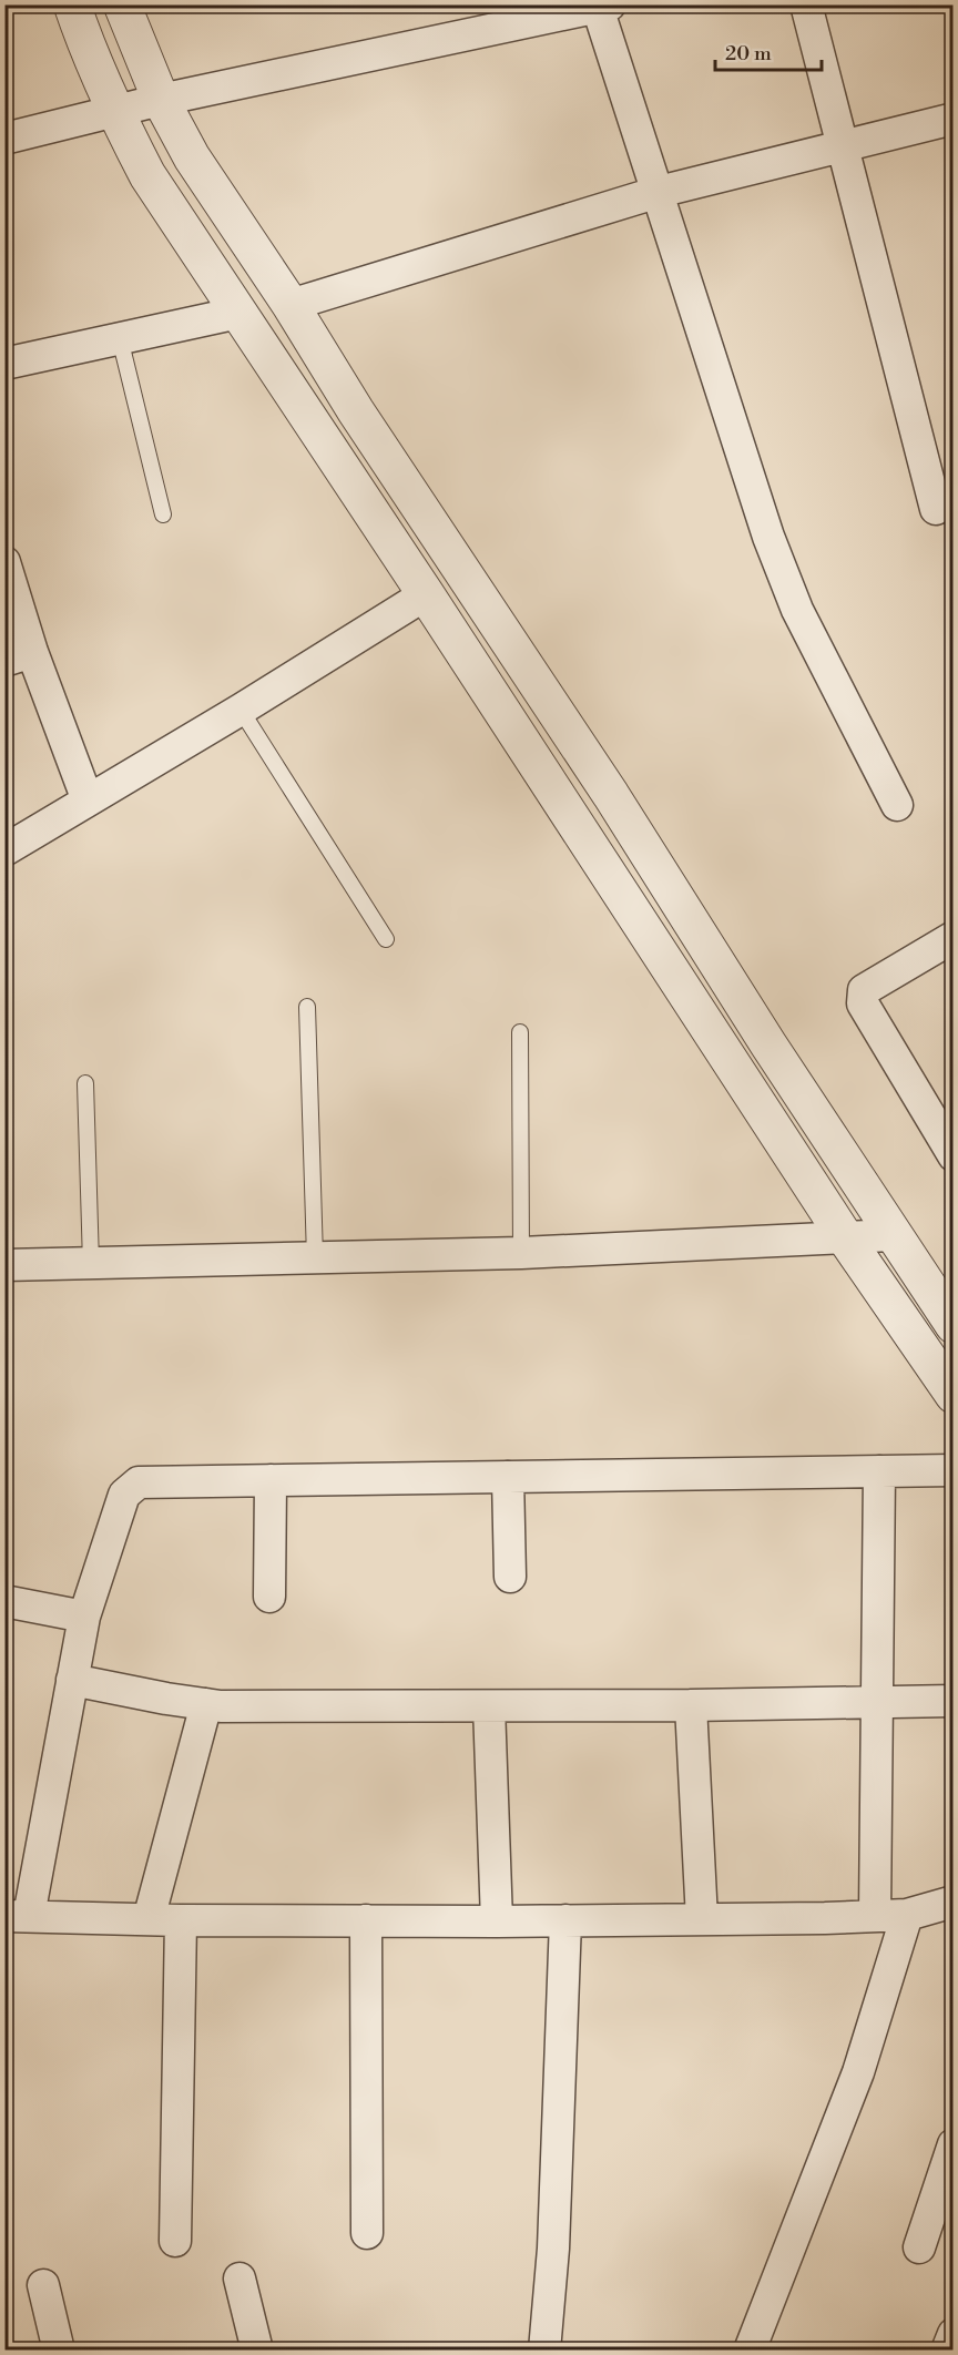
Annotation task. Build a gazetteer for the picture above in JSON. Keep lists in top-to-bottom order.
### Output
{
  "scale_bar": "20 m"
}
